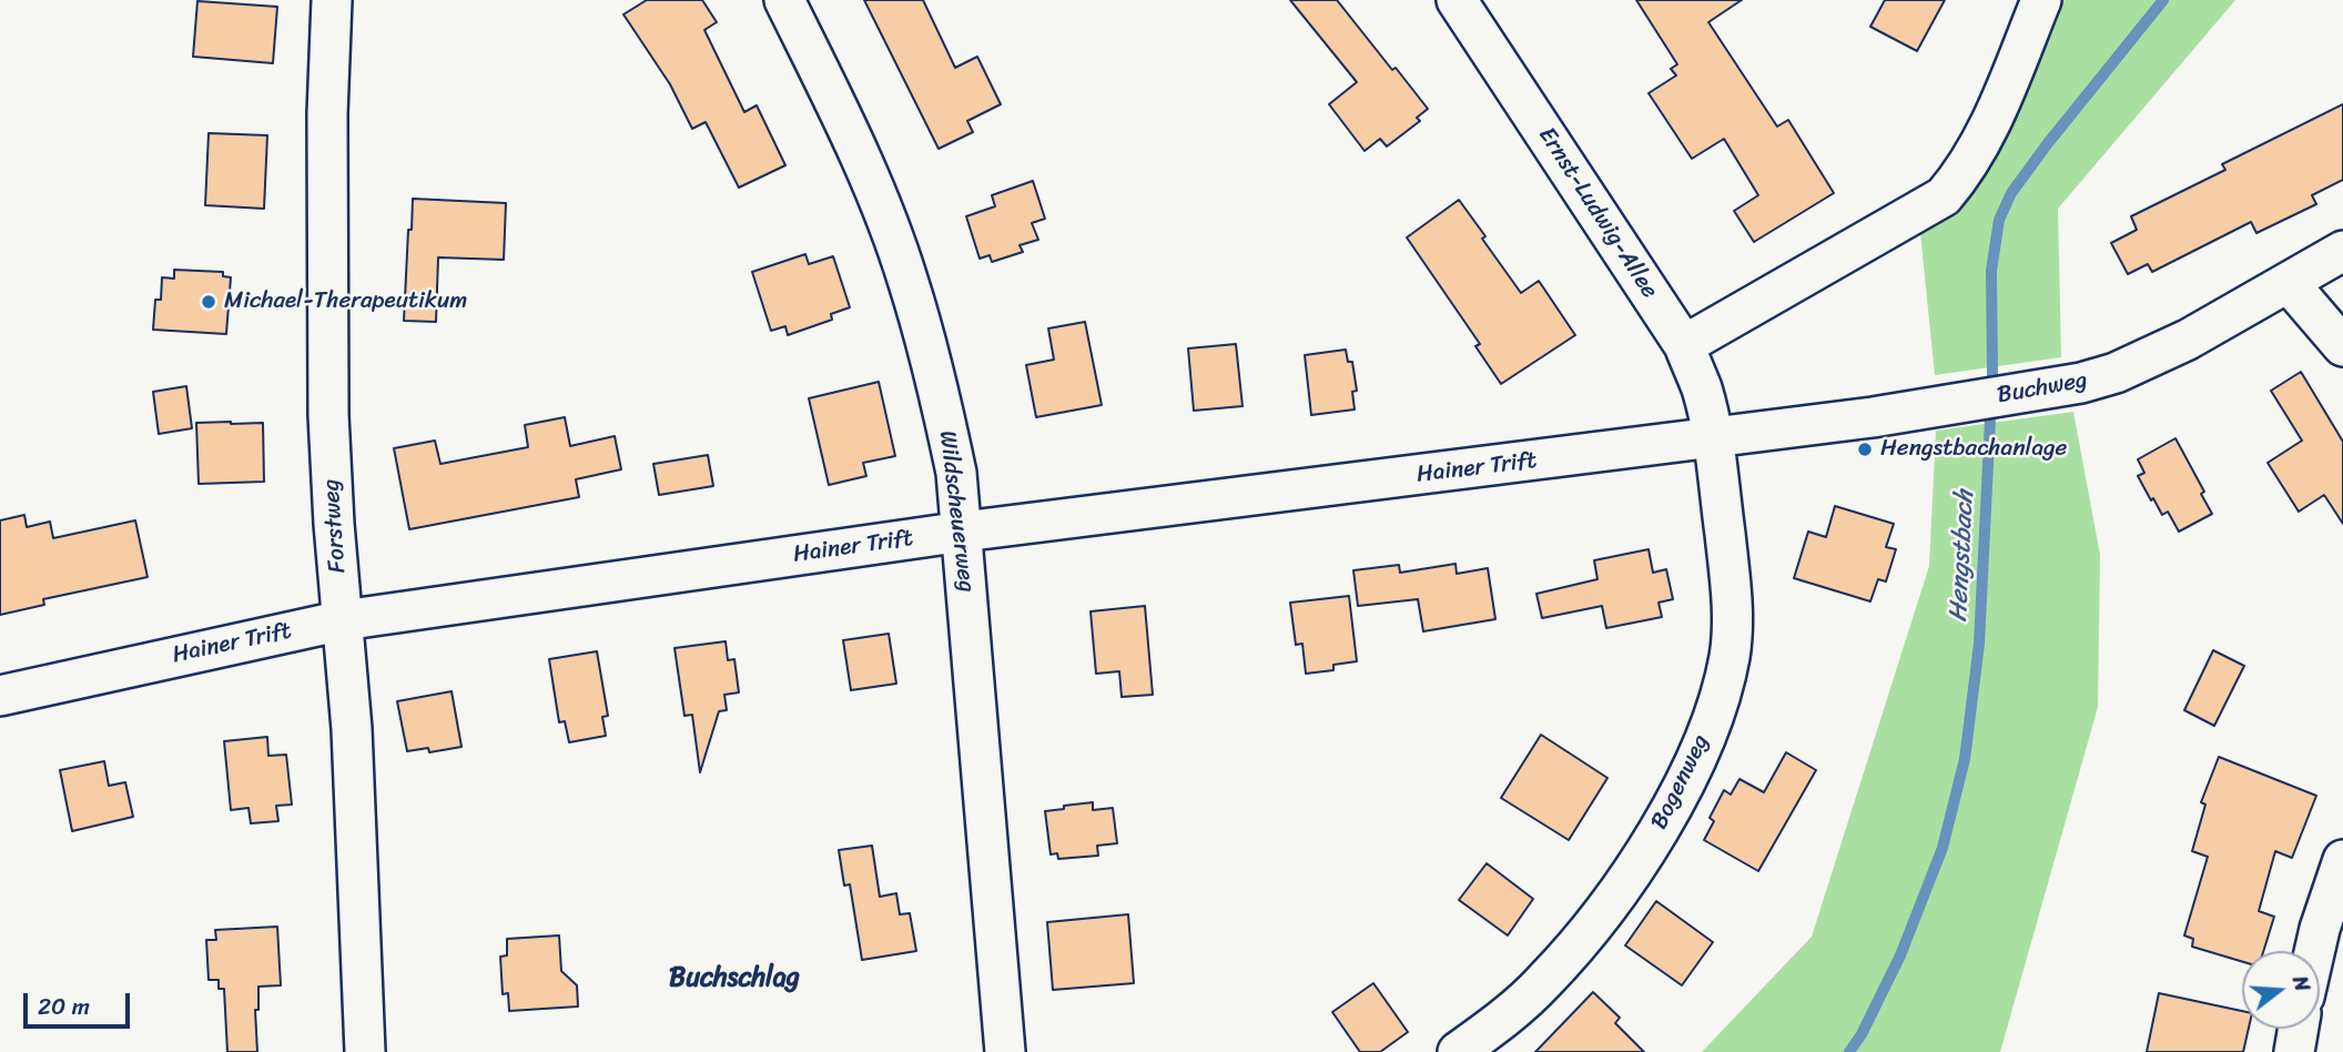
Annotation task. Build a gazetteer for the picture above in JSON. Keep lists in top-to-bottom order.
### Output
{
  "streets": {
    "street": [
      "Ernst-Ludwig-Allee",
      "Buchweg",
      "Hainer Trift",
      "Wildscheuerweg",
      "Forstweg",
      "Bogenweg"
    ]
  },
  "crossings": [
    ["Ernst-Ludwig-Allee", "Buchweg"],
    ["Ernst-Ludwig-Allee", "Hainer Trift"],
    ["Ernst-Ludwig-Allee", "Bogenweg"],
    ["Buchweg", "Hainer Trift"],
    ["Buchweg", "Bogenweg"],
    ["Hainer Trift", "Wildscheuerweg"],
    ["Hainer Trift", "Forstweg"],
    ["Hainer Trift", "Bogenweg"]
  ],
  "districts": ["Buchschlag"],
  "water": ["Hengstbach"],
  "places": ["Michael-Therapeutikum", "Hengstbachanlage"],
  "scale_bar": "20 m",
  "north": "right"
}
